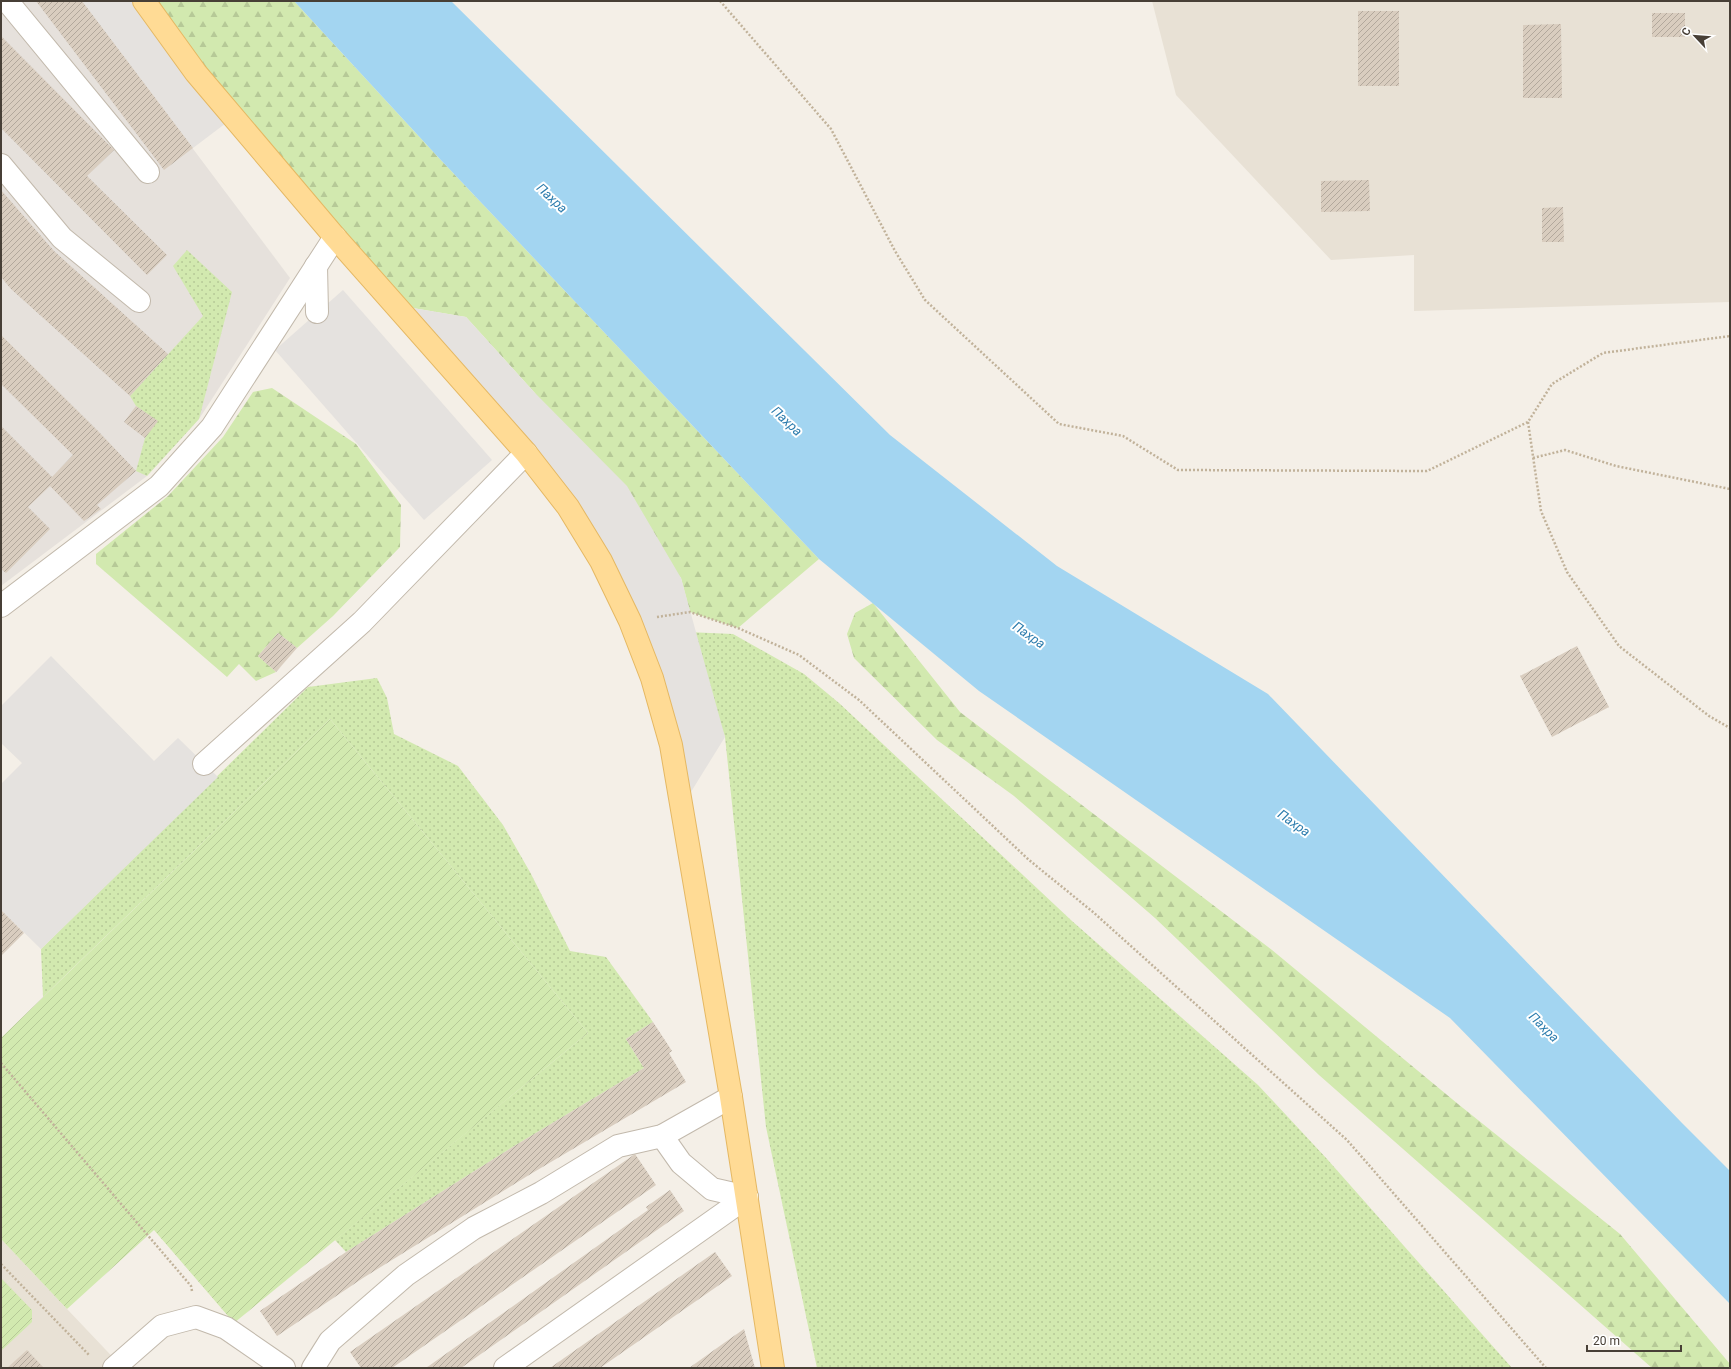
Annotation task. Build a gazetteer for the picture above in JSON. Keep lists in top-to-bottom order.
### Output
{
  "water": ["Пахра"],
  "scale_bar": "20 m",
  "north": "top left"
}
